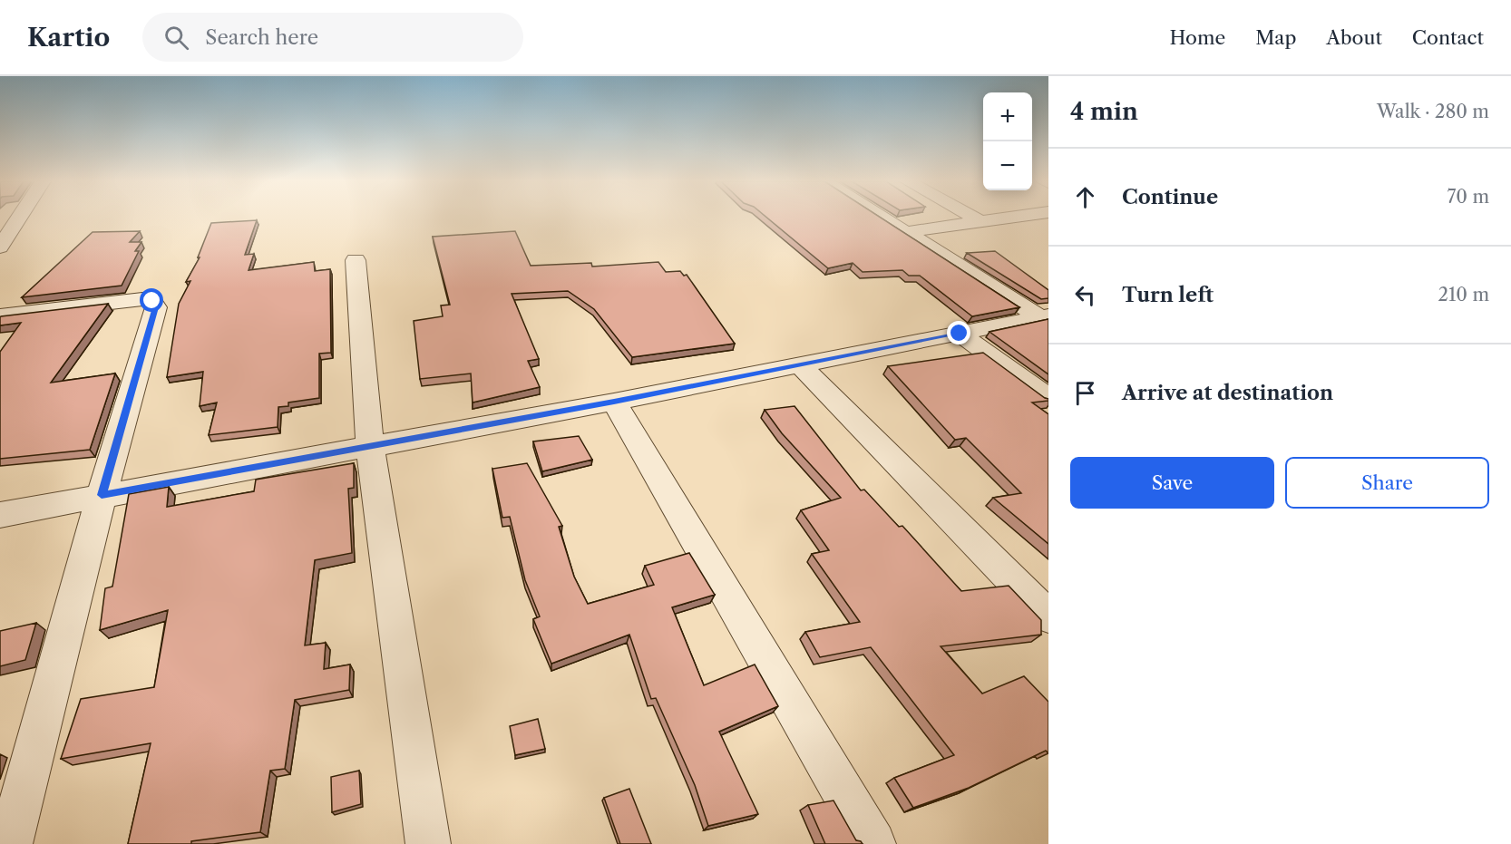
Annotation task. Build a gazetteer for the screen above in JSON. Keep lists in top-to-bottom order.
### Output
{
  "page": {
    "header": "Kartio",
    "search": "Search here",
    "nav": [
      "Home",
      "Map",
      "About",
      "Contact"
    ],
    "heading": ["4 min", "Walk · 280 m"],
    "map_buttons": ["+", "−"],
    "list": [
      ["Continue", "70 m"],
      ["Turn left", "210 m"],
      "Arrive at destination"
    ],
    "buttons": ["Save", "Share"]
  }
}
